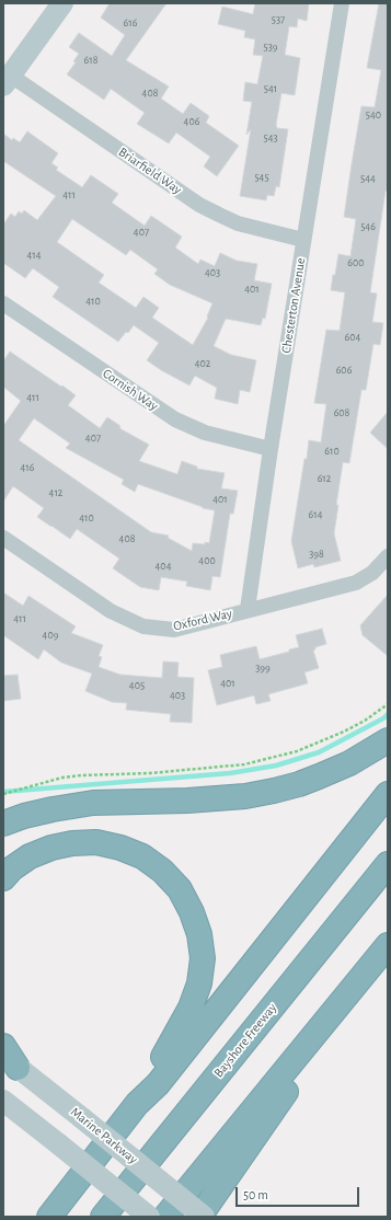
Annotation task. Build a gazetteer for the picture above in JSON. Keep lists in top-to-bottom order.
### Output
{
  "streets": {
    "highway": ["Bayshore Freeway"],
    "main road": ["Marine Parkway"],
    "street": [
      "Briarfield Way",
      "Chesterton Avenue",
      "Cornish Way",
      "Oxford Way"
    ]
  },
  "crossings": [
    ["Briarfield Way", "Chesterton Avenue"],
    ["Chesterton Avenue", "Cornish Way"],
    ["Chesterton Avenue", "Oxford Way"]
  ],
  "house_numbers": [
    "537",
    "616",
    "539",
    "618",
    "541",
    "408",
    "540",
    "406",
    "543",
    "545",
    "544",
    "411",
    "546",
    "407",
    "414",
    "600",
    "403",
    "401",
    "410",
    "604",
    "402",
    "606",
    "411",
    "608",
    "407",
    "610",
    "416",
    "612",
    "412",
    "401",
    "614",
    "410",
    "408",
    "398",
    "400",
    "404",
    "411",
    "409",
    "399",
    "401",
    "405",
    "403"
  ],
  "scale_bar": "50 m"
}
